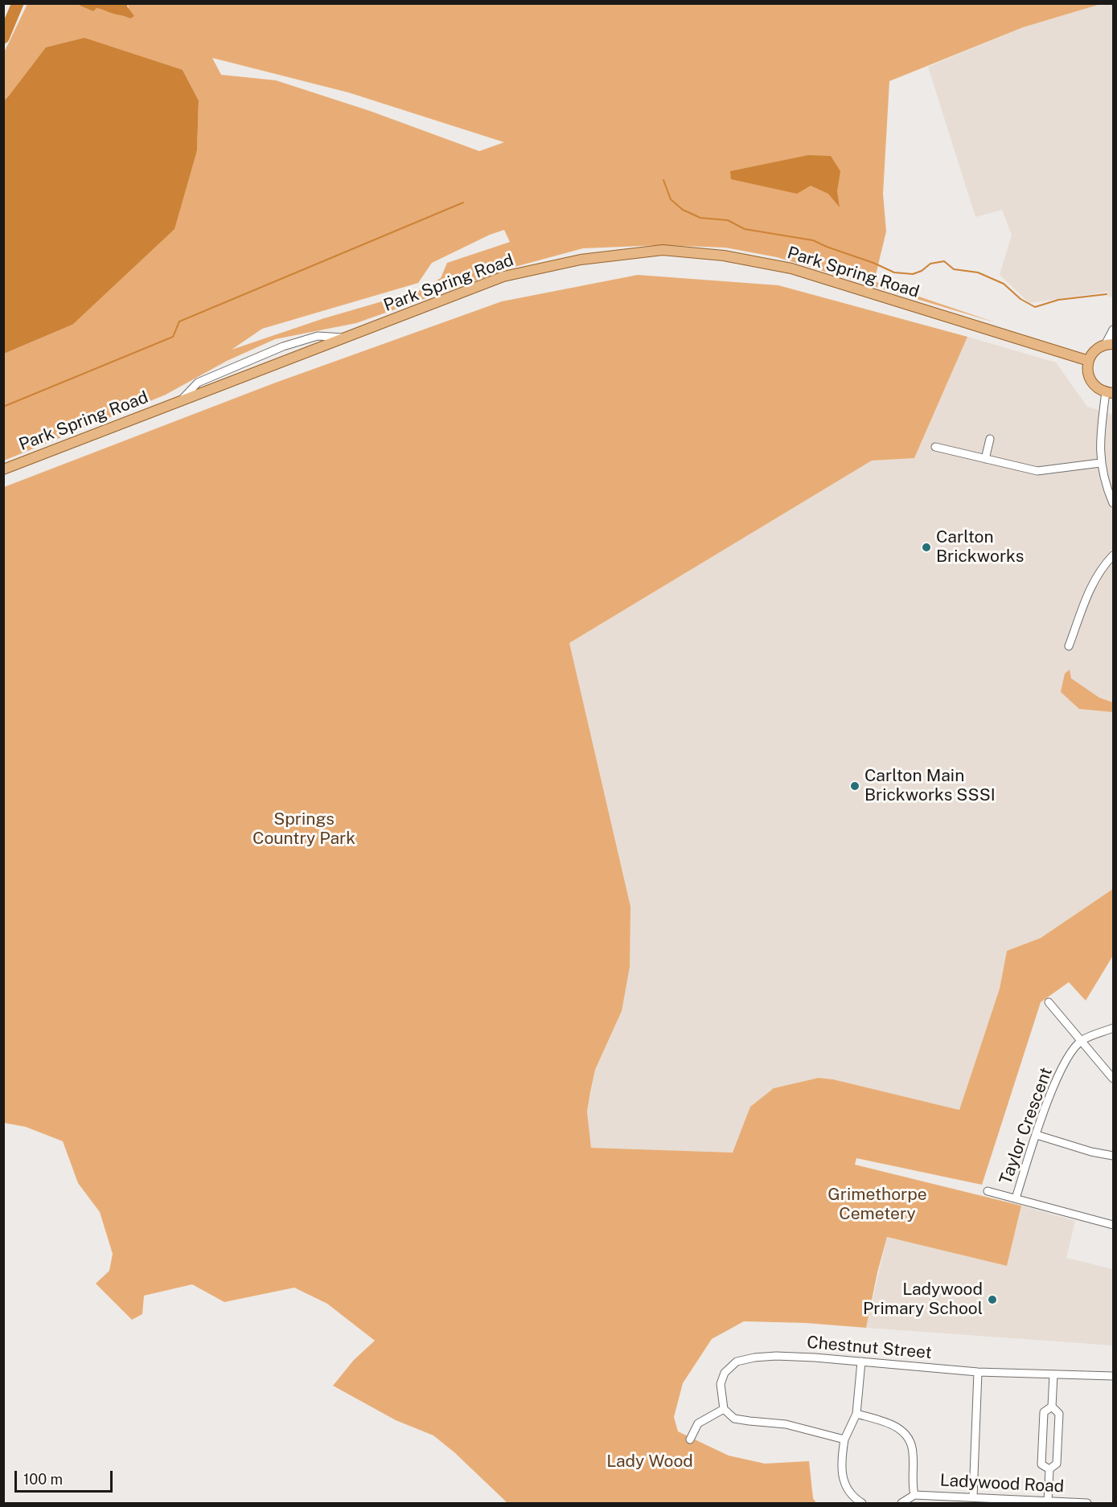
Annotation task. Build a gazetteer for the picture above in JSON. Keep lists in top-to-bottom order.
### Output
{
  "streets": {
    "main road": ["Park Spring Road"],
    "street": ["Taylor Crescent", "Chestnut Street", "Ladywood Road"]
  },
  "parks": ["Springs Country Park", "Grimethorpe Cemetery", "Lady Wood"],
  "places": ["Carlton Brickworks", "Carlton Main Brickworks SSSI", "Ladywood Primary School"],
  "scale_bar": "100 m"
}
